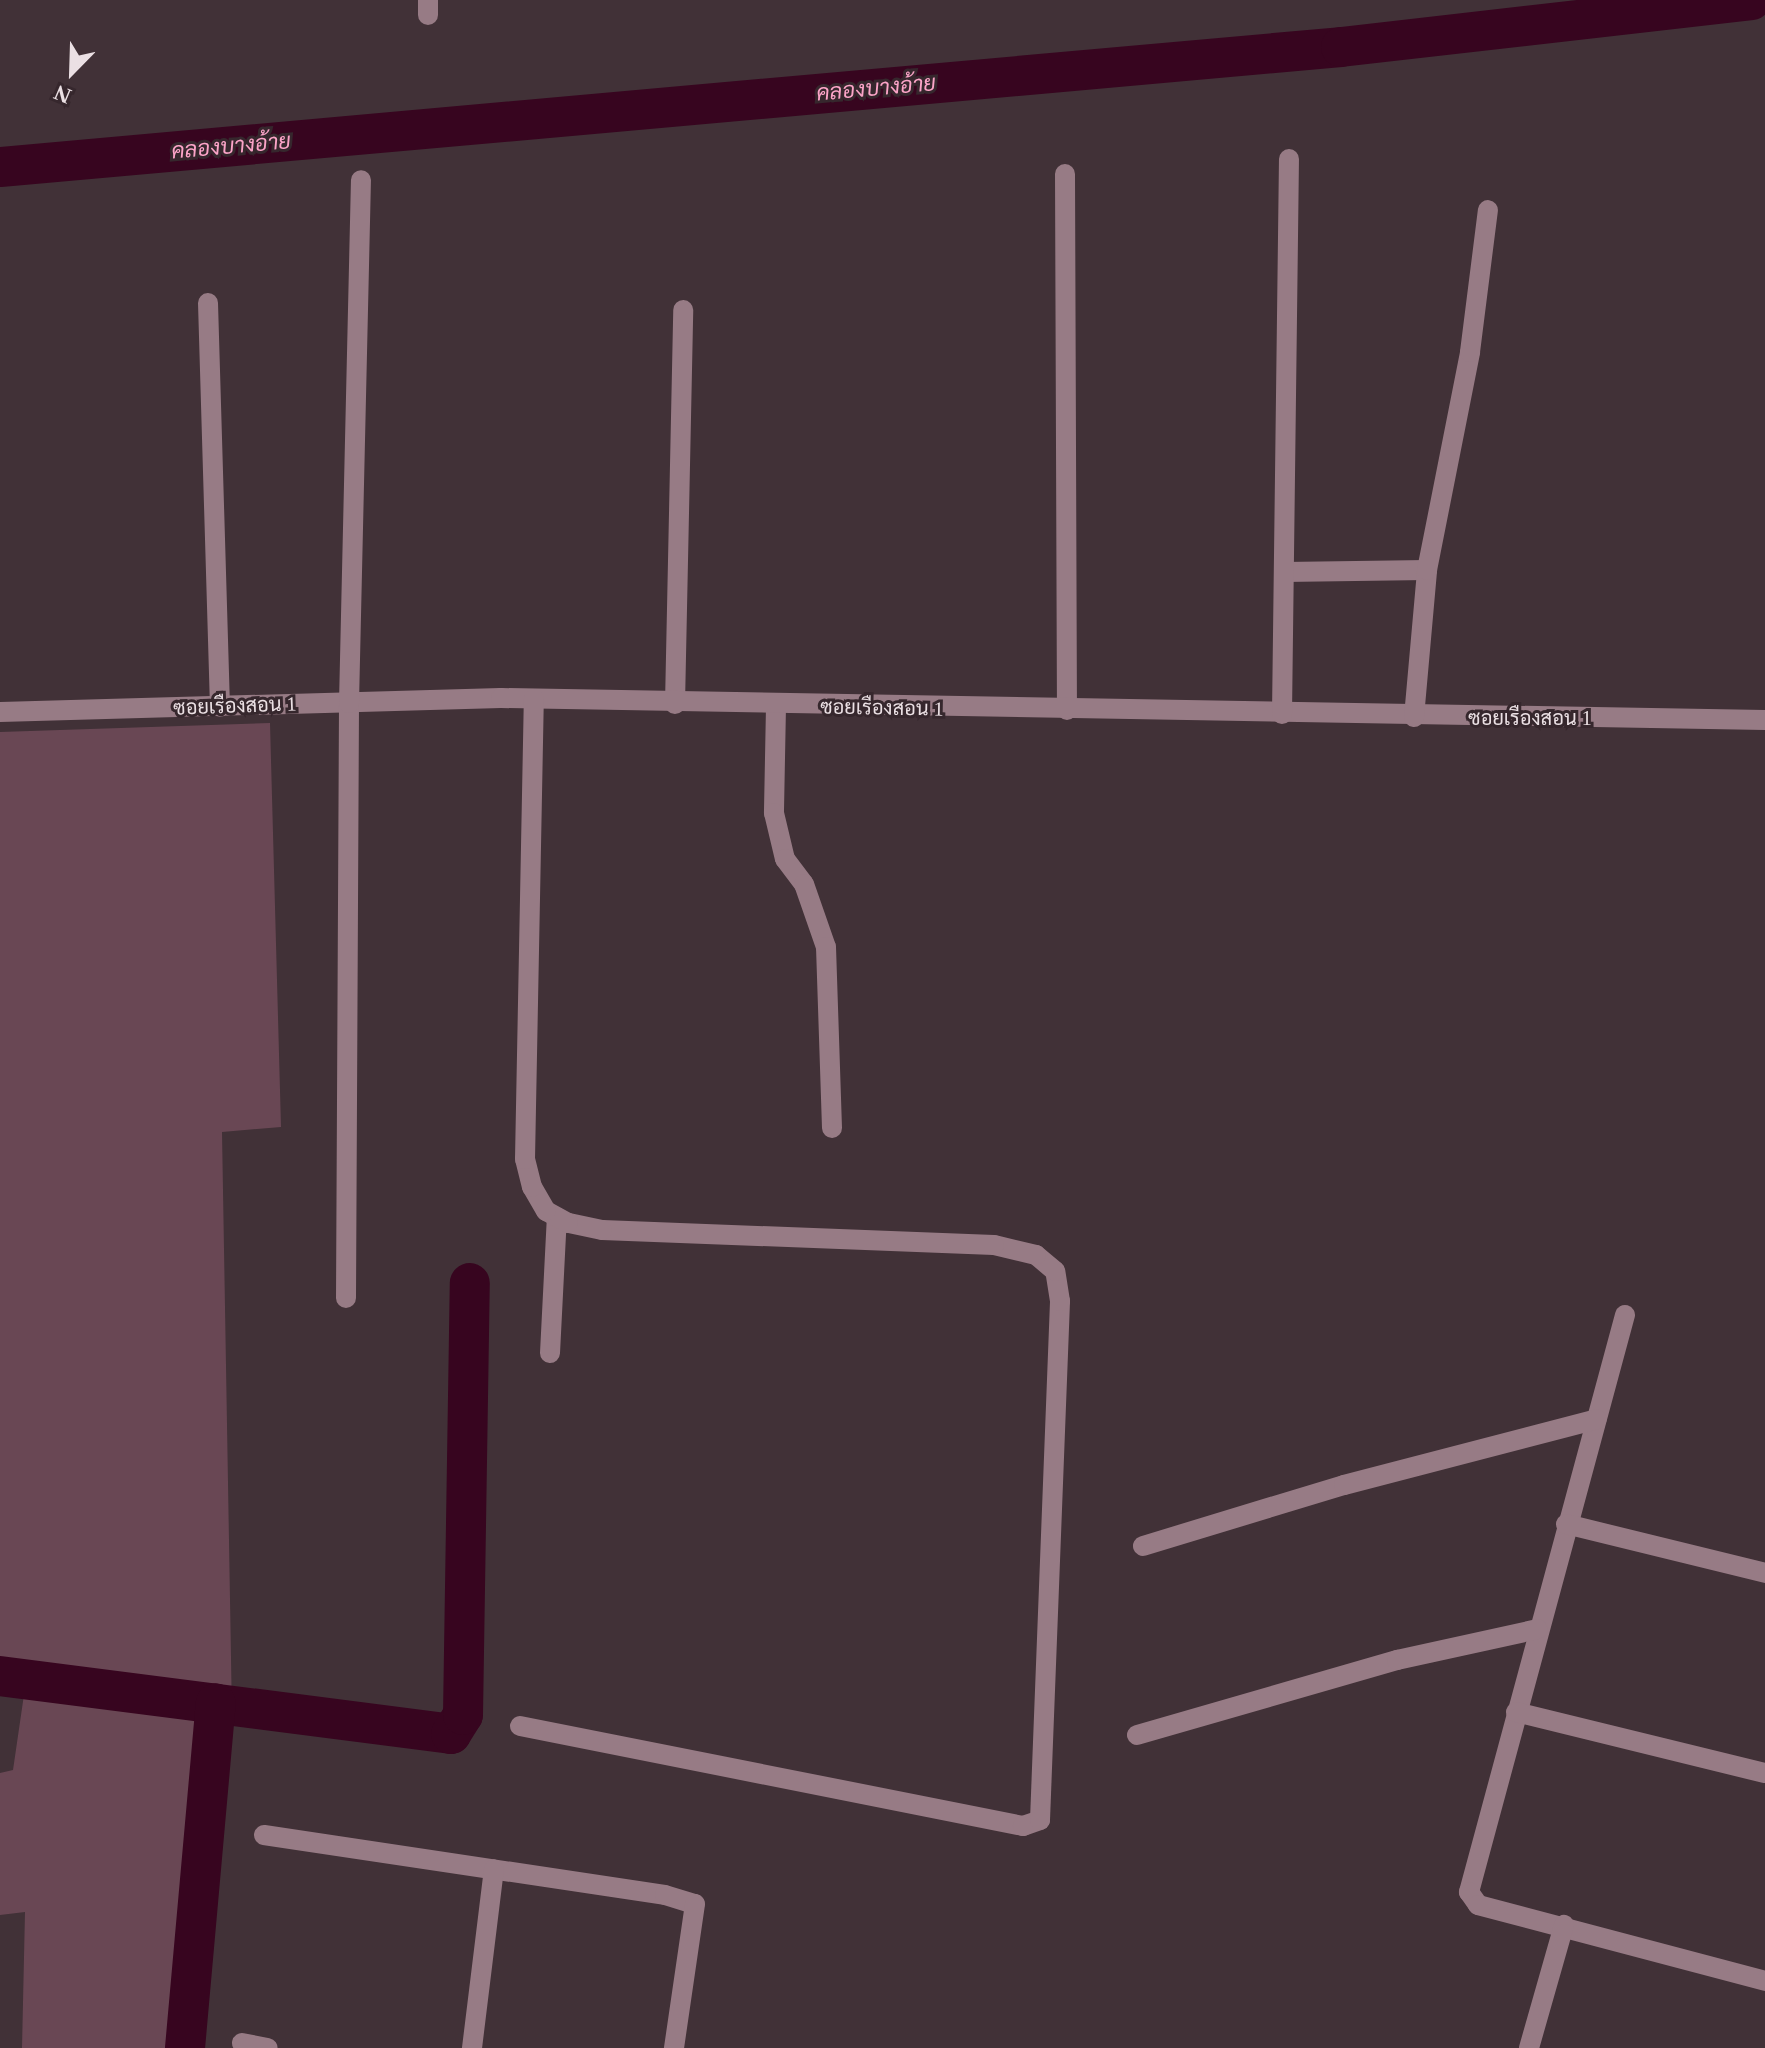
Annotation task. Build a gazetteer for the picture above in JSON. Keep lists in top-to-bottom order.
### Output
{
  "streets": {
    "street": ["ซอยเรืองสอน 1"]
  },
  "water": ["คลองบางอ้าย"],
  "north": "bottom left"
}
